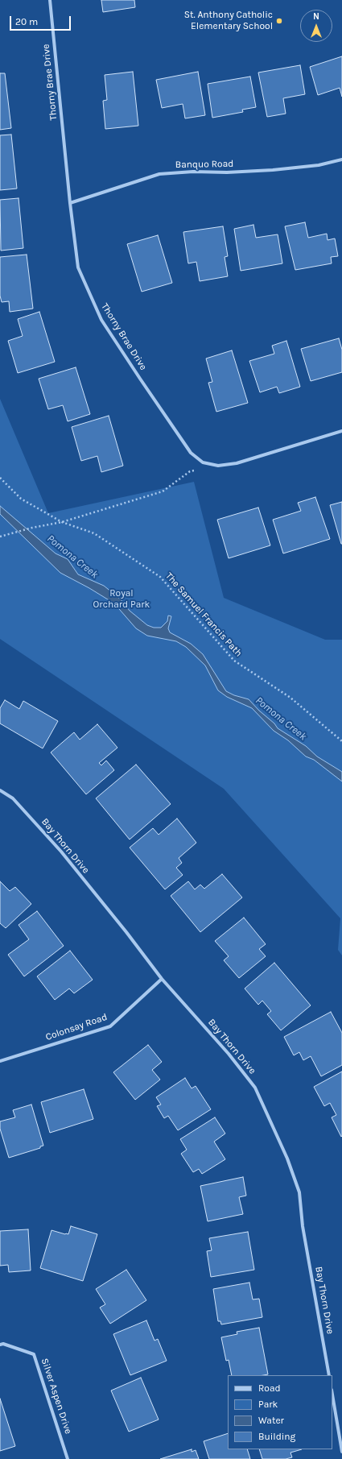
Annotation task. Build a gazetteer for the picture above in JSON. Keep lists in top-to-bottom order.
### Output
{
  "streets": {
    "street": [
      "Thorny Brae Drive",
      "Banquo Road",
      "Bay Thorn Drive",
      "Colonsay Road",
      "Silver Aspen Drive"
    ],
    "path": ["The Samuel Francis Path"]
  },
  "crossings": [
    ["Thorny Brae Drive", "Banquo Road"],
    ["Bay Thorn Drive", "Colonsay Road"]
  ],
  "water": ["Pomona Creek"],
  "parks": ["Royal Orchard Park"],
  "places": ["St. Anthony Catholic Elementary School"],
  "legend": [
    "Road",
    "Park",
    "Water",
    "Building"
  ],
  "scale_bar": "20 m",
  "north": "top"
}
